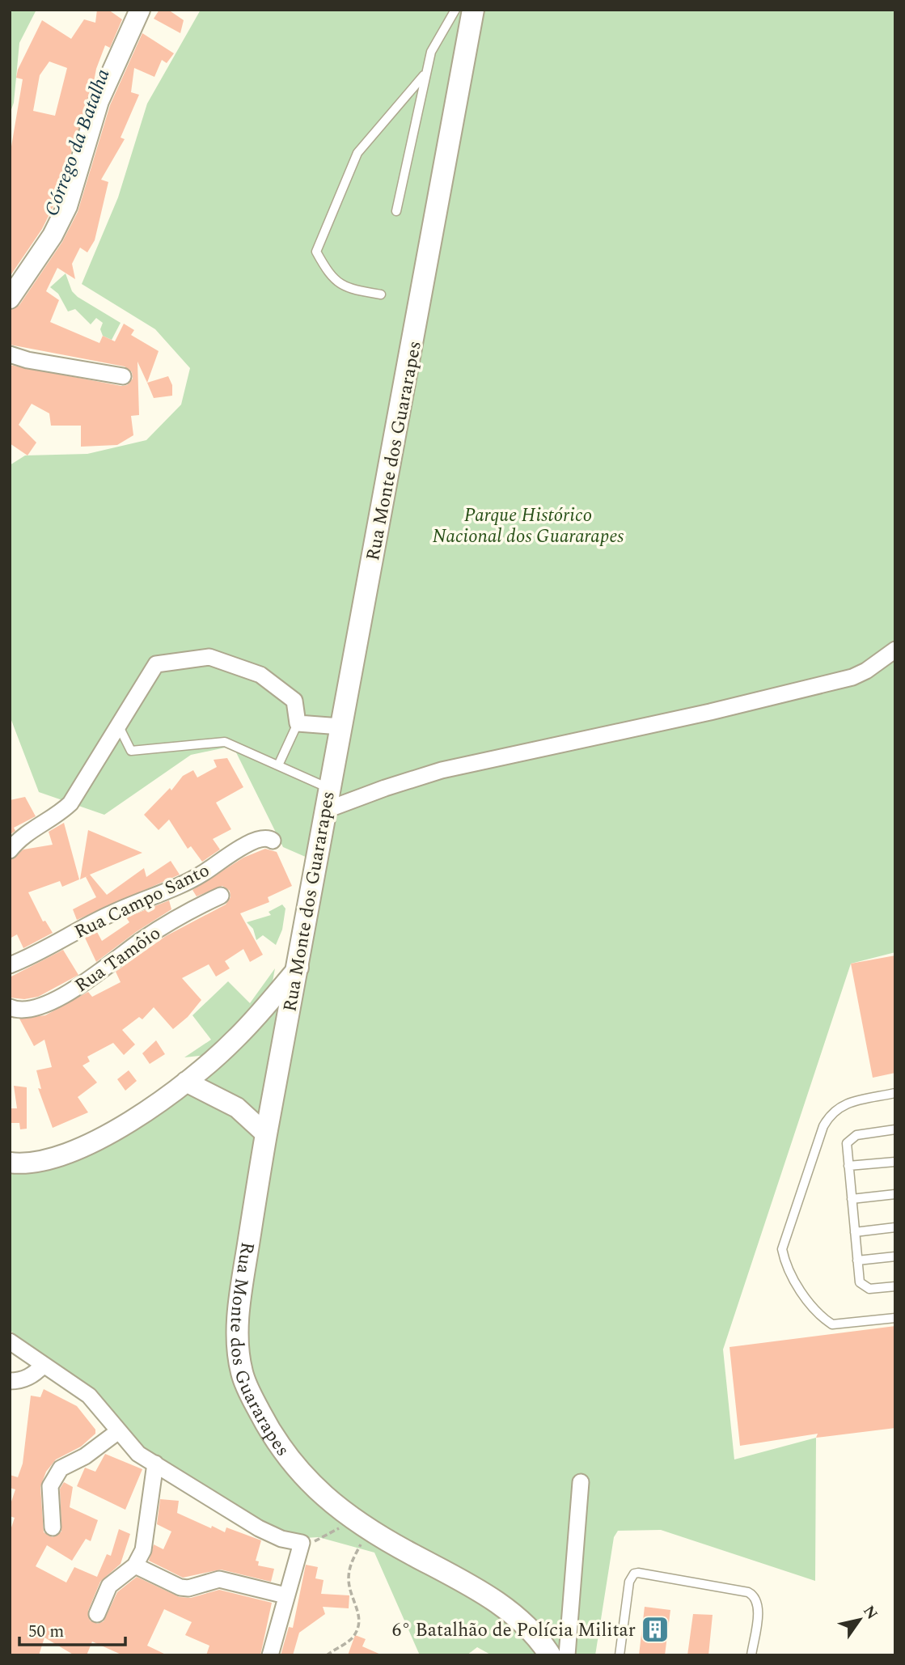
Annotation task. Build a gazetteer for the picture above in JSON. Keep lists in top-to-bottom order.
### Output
{
  "streets": {
    "main road": ["Rua Monte dos Guararapes"],
    "street": ["Rua Campo Santo", "Rua Tamôio"]
  },
  "water": ["Córrego da Batalha"],
  "parks": ["Parque Histórico Nacional dos Guararapes"],
  "places": {
    "building": ["6° Batalhão de Polícia Militar"]
  },
  "scale_bar": "50 m",
  "north": "top right"
}
